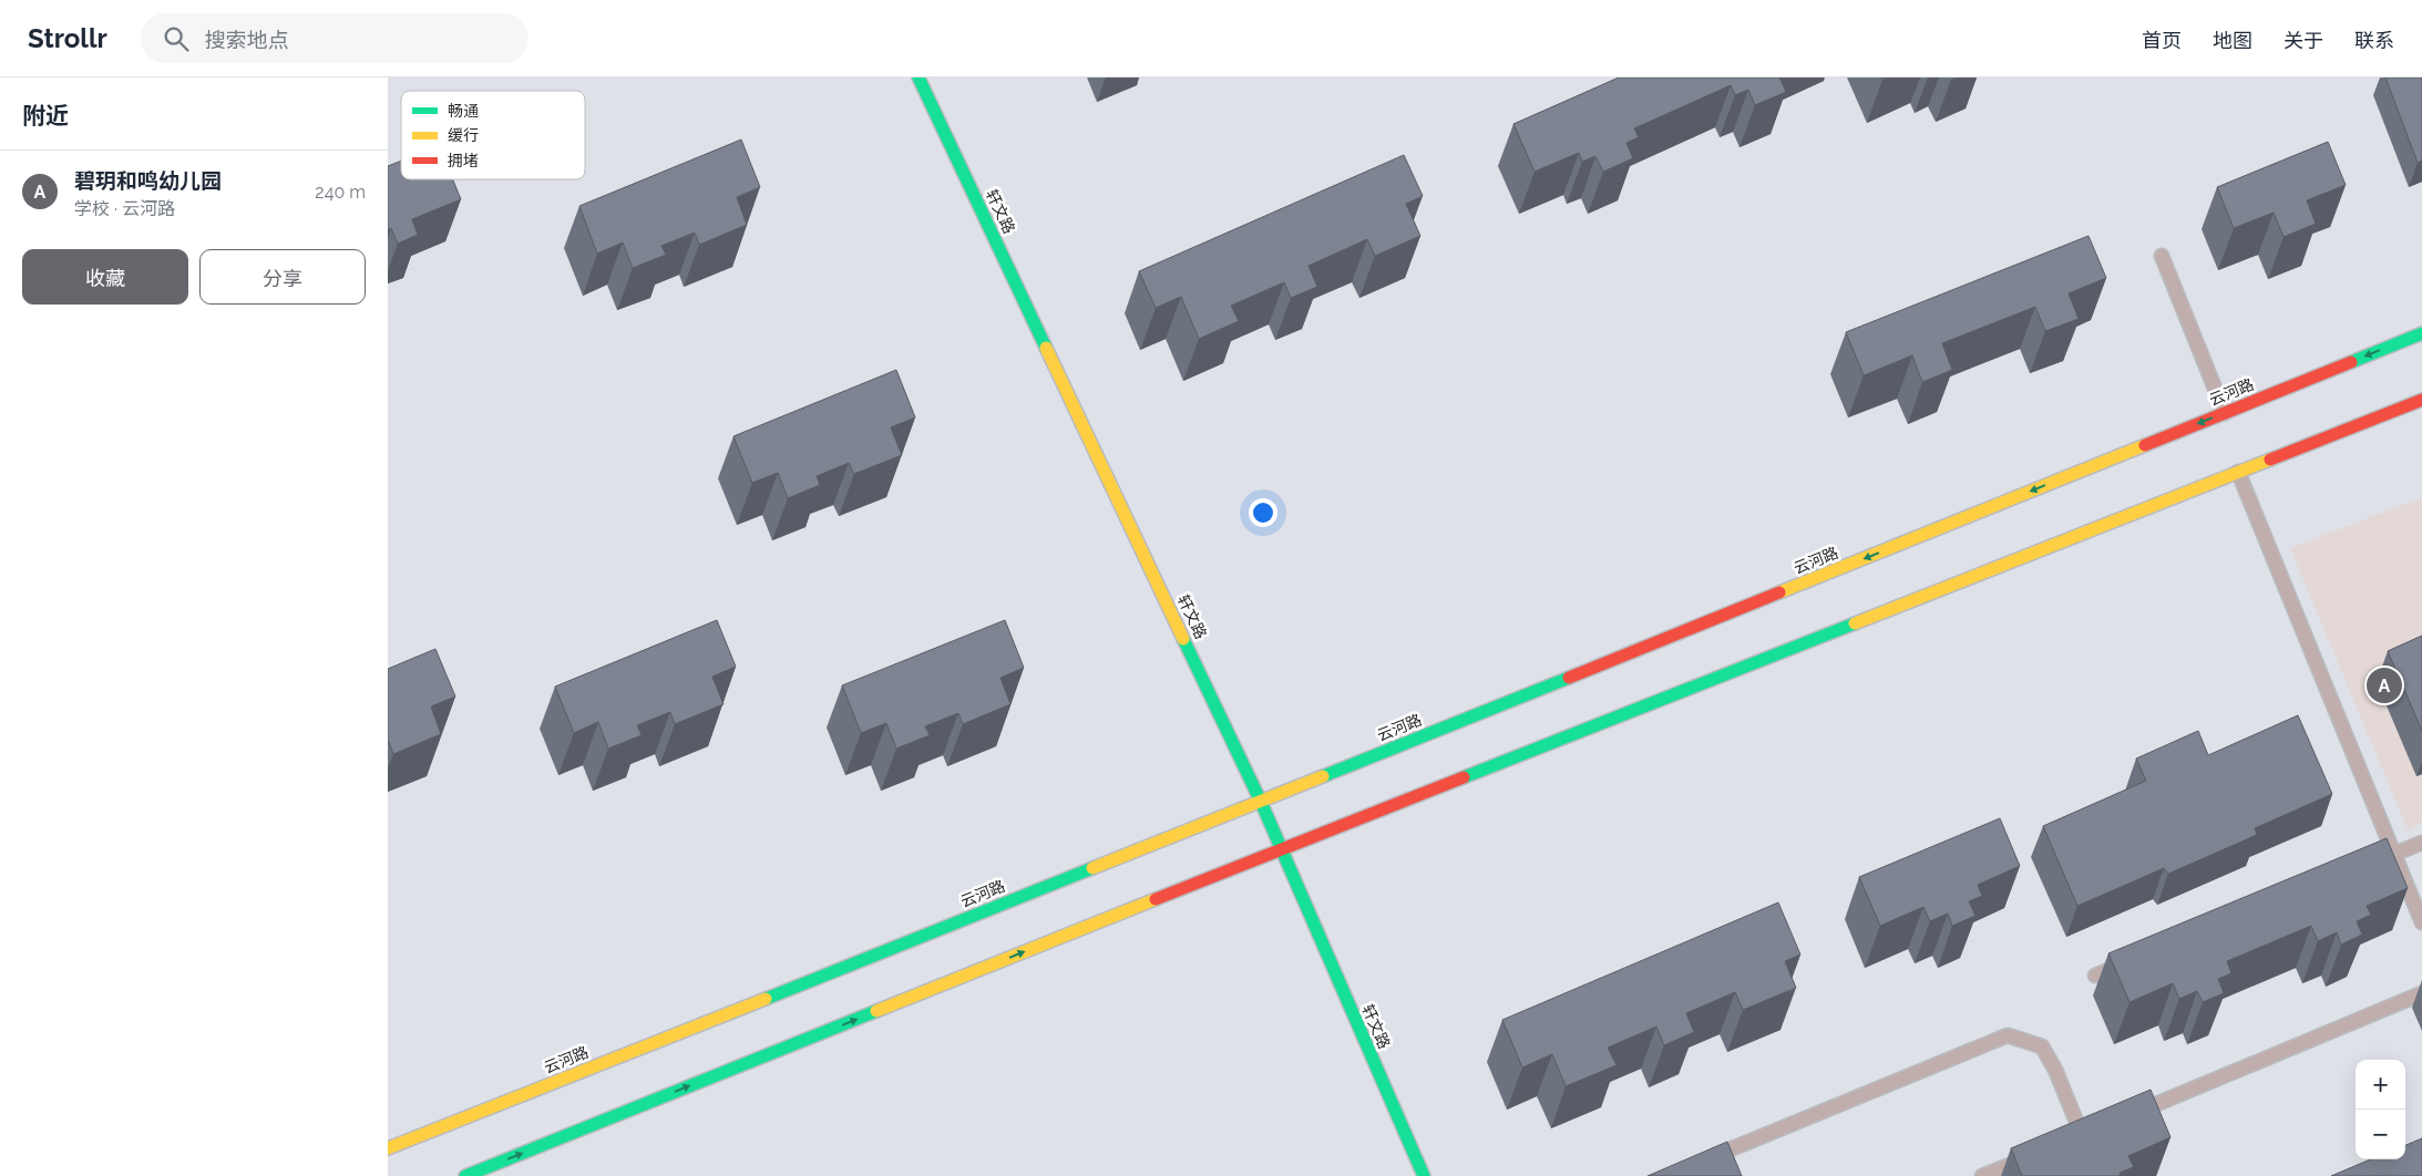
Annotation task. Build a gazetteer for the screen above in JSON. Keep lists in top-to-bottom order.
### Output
{
  "streets": {
    "street": ["轩文路", "云河路"]
  },
  "crossings": [
    ["轩文路", "云河路"]
  ],
  "legend": ["畅通", "缓行", "拥堵"],
  "page": {
    "header": "Strollr",
    "search": "搜索地点",
    "nav": [
      "首页",
      "地图",
      "关于",
      "联系"
    ],
    "heading": "附近",
    "list": [
      {
        "mark": "A",
        "name": "碧玥和鸣幼儿园",
        "note": "学校 · 云河路",
        "value": "240 m"
      }
    ],
    "buttons": ["收藏", "分享"],
    "pins": "A",
    "map_buttons": ["+", "−"]
  }
}
